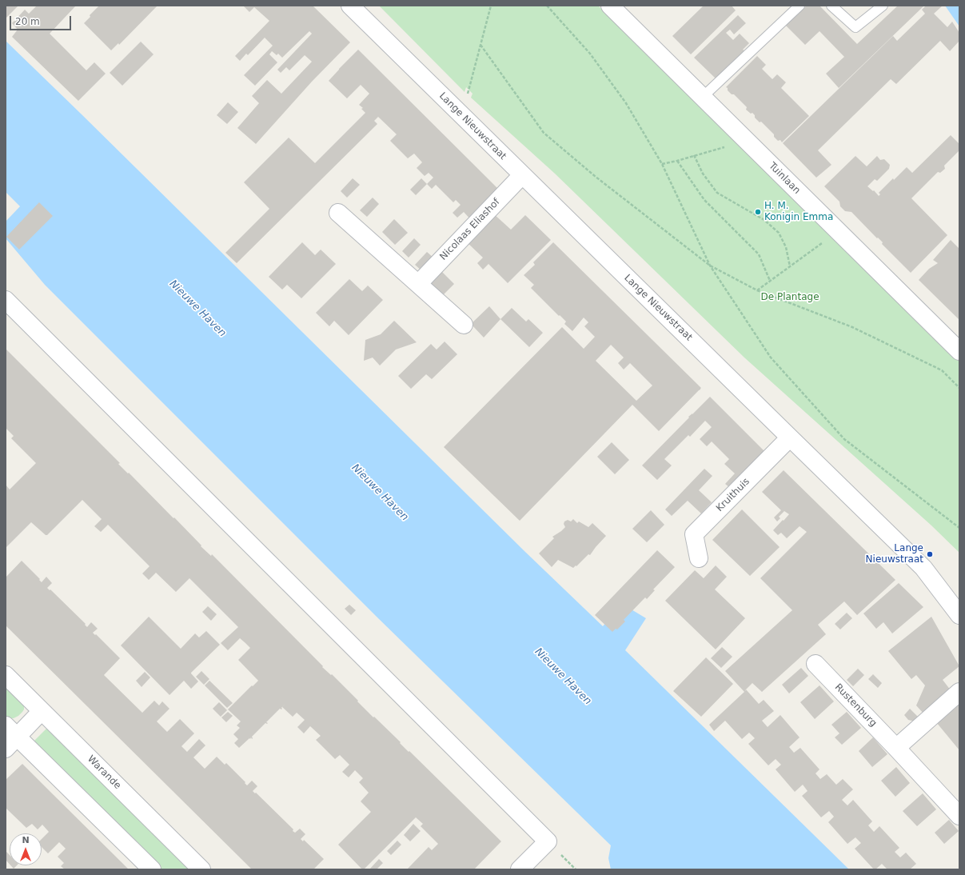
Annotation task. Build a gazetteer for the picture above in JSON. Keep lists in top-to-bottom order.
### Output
{
  "streets": {
    "street": [
      "Lange Nieuwstraat",
      "Tuinlaan",
      "Nicolaas Eliashof",
      "Kruithuis",
      "Rustenburg",
      "Warande"
    ]
  },
  "crossings": [
    ["Lange Nieuwstraat", "Nicolaas Eliashof"],
    ["Lange Nieuwstraat", "Kruithuis"]
  ],
  "water": ["Nieuwe Haven"],
  "parks": ["De Plantage"],
  "places": ["H. M. Konigin Emma", "Lange Nieuwstraat"],
  "scale_bar": "20 m",
  "north": "top"
}
